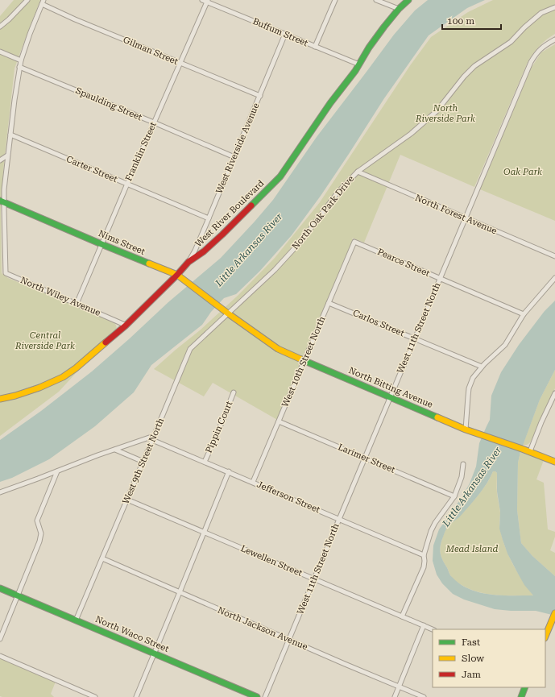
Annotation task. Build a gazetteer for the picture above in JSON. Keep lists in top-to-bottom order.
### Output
{
  "streets": {
    "street": [
      "Buffum Street",
      "Gilman Street",
      "Spaulding Street",
      "West Riverside Avenue",
      "Franklin Street",
      "Carter Street",
      "North Oak Park Drive",
      "West River Boulevard",
      "North Forest Avenue",
      "Nims Street",
      "Pearce Street",
      "North Wiley Avenue",
      "Carlos Street",
      "West 11th Street North",
      "West 10th Street North",
      "North Bitting Avenue",
      "Pippin Court",
      "Larimer Street",
      "West 9th Street North",
      "Jefferson Street",
      "Lewellen Street",
      "North Jackson Avenue",
      "North Waco Street"
    ]
  },
  "crossings": [
    ["Buffum Street", "West Riverside Avenue"],
    ["Buffum Street", "Franklin Street"],
    ["Buffum Street", "West River Boulevard"],
    ["Gilman Street", "West Riverside Avenue"],
    ["Gilman Street", "Franklin Street"],
    ["Spaulding Street", "West Riverside Avenue"],
    ["Spaulding Street", "Franklin Street"],
    ["West Riverside Avenue", "Carter Street"],
    ["West Riverside Avenue", "West River Boulevard"],
    ["Franklin Street", "Carter Street"],
    ["Franklin Street", "Nims Street"],
    ["Franklin Street", "North Wiley Avenue"],
    ["North Oak Park Drive", "North Forest Avenue"],
    ["North Oak Park Drive", "Nims Street"],
    ["North Oak Park Drive", "North Bitting Avenue"],
    ["North Oak Park Drive", "West 9th Street North"],
    ["West River Boulevard", "Nims Street"],
    ["West River Boulevard", "North Wiley Avenue"],
    ["North Forest Avenue", "West 11th Street North"],
    ["Nims Street", "North Wiley Avenue"],
    ["Nims Street", "North Bitting Avenue"],
    ["Nims Street", "West 9th Street North"],
    ["Pearce Street", "West 11th Street North"],
    ["Pearce Street", "West 10th Street North"],
    ["Carlos Street", "West 11th Street North"],
    ["Carlos Street", "West 10th Street North"],
    ["West 11th Street North", "North Bitting Avenue"],
    ["West 11th Street North", "Larimer Street"],
    ["West 11th Street North", "Jefferson Street"],
    ["West 11th Street North", "Lewellen Street"],
    ["West 11th Street North", "North Jackson Avenue"],
    ["West 10th Street North", "North Bitting Avenue"],
    ["West 10th Street North", "Larimer Street"],
    ["West 10th Street North", "Jefferson Street"],
    ["North Bitting Avenue", "West 9th Street North"],
    ["Pippin Court", "Jefferson Street"],
    ["West 9th Street North", "Jefferson Street"],
    ["West 9th Street North", "Lewellen Street"],
    ["West 9th Street North", "North Jackson Avenue"],
    ["West 9th Street North", "North Waco Street"]
  ],
  "water": ["Little Arkansas River"],
  "parks": [
    "North Riverside Park",
    "Oak Park",
    "Central Riverside Park",
    "Mead Island"
  ],
  "legend": ["Fast", "Slow", "Jam"],
  "scale_bar": "100 m"
}
